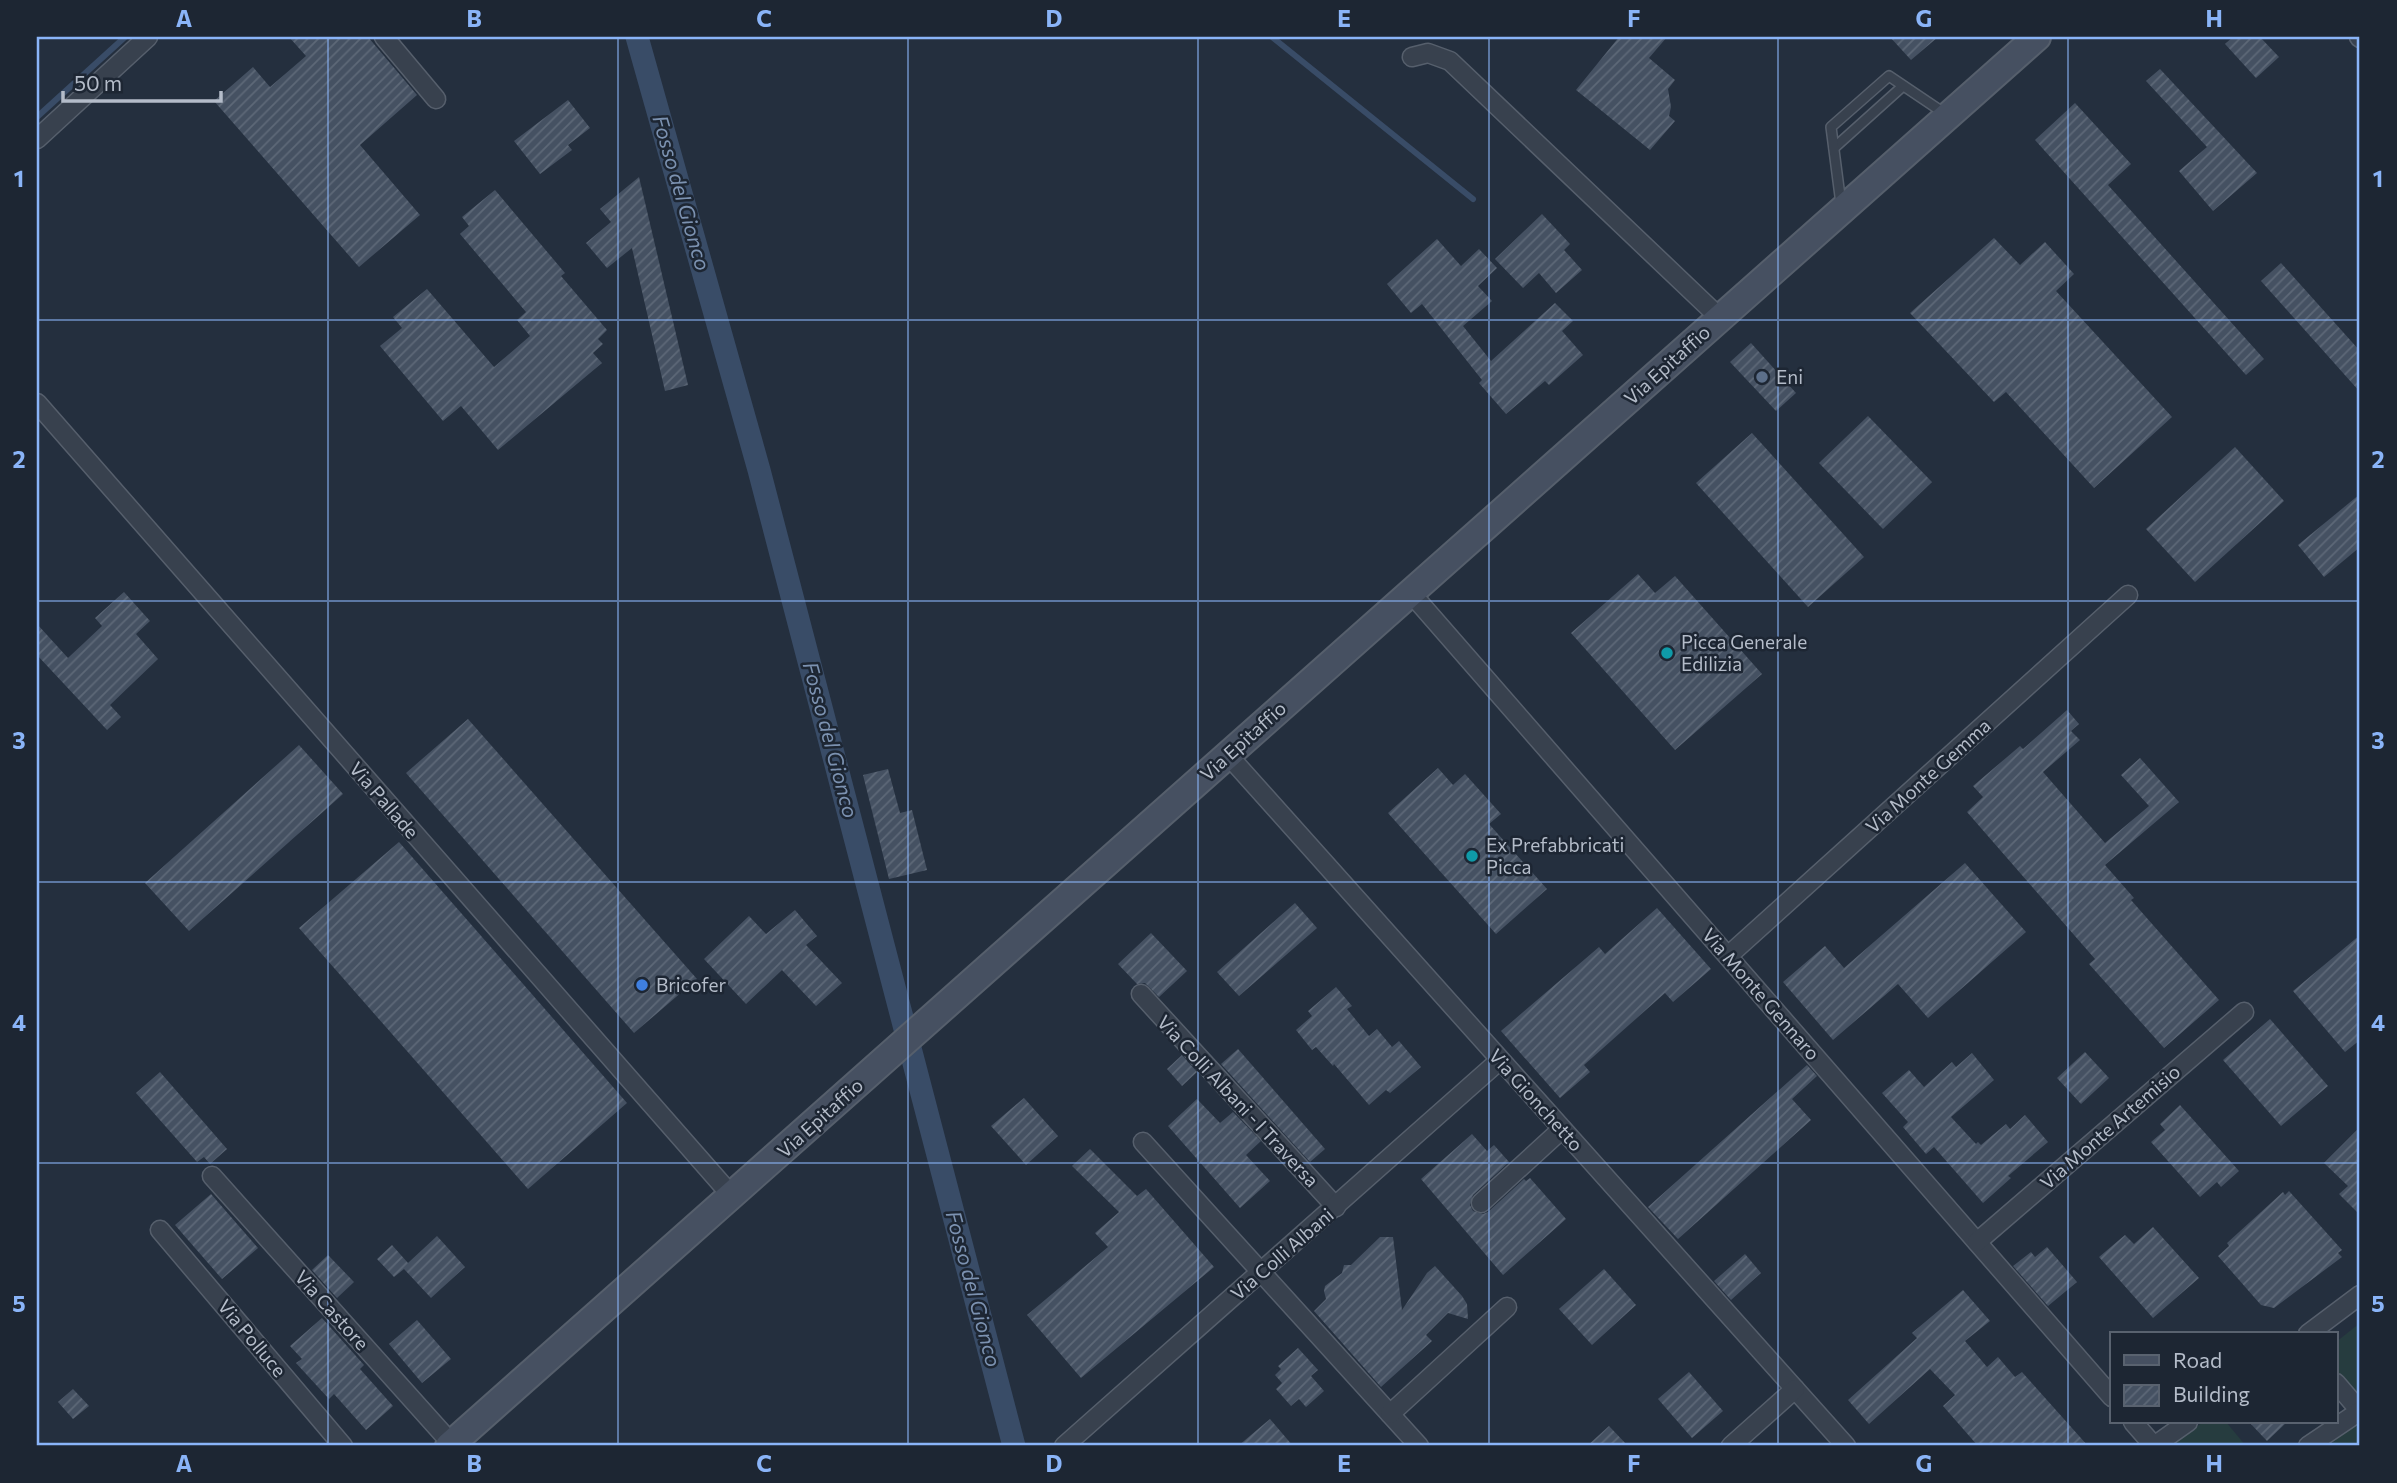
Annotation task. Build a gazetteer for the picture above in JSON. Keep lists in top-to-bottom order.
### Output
{
  "streets": {
    "main road": ["Via Epitaffio"],
    "street": [
      "Via Monte Gemma",
      "Via Pallade",
      "Via Monte Gennaro",
      "Via Gionchetto",
      "Via Colli Albani - I Traversa",
      "Via Monte Artemisio",
      "Via Colli Albani",
      "Via Castore",
      "Via Polluce"
    ]
  },
  "crossings": [
    ["Via Epitaffio", "Via Pallade"],
    ["Via Epitaffio", "Via Monte Gennaro"],
    ["Via Epitaffio", "Via Gionchetto"],
    ["Via Epitaffio", "Via Castore"],
    ["Via Monte Gemma", "Via Monte Gennaro"],
    ["Via Monte Gennaro", "Via Monte Artemisio"],
    ["Via Gionchetto", "Via Colli Albani"],
    ["Via Colli Albani - I Traversa", "Via Colli Albani"]
  ],
  "water": ["Fosso del Gionco"],
  "places": [
    "Eni",
    "Picca Generale Edilizia",
    "Ex Prefabbricati Picca",
    "Bricofer"
  ],
  "legend": ["Road", "Building"],
  "scale_bar": "50 m",
  "grid": {
    "columns": [
      "A",
      "B",
      "C",
      "D",
      "E",
      "F",
      "G",
      "H"
    ],
    "rows": [
      "1",
      "2",
      "3",
      "4",
      "5"
    ]
  }
}
